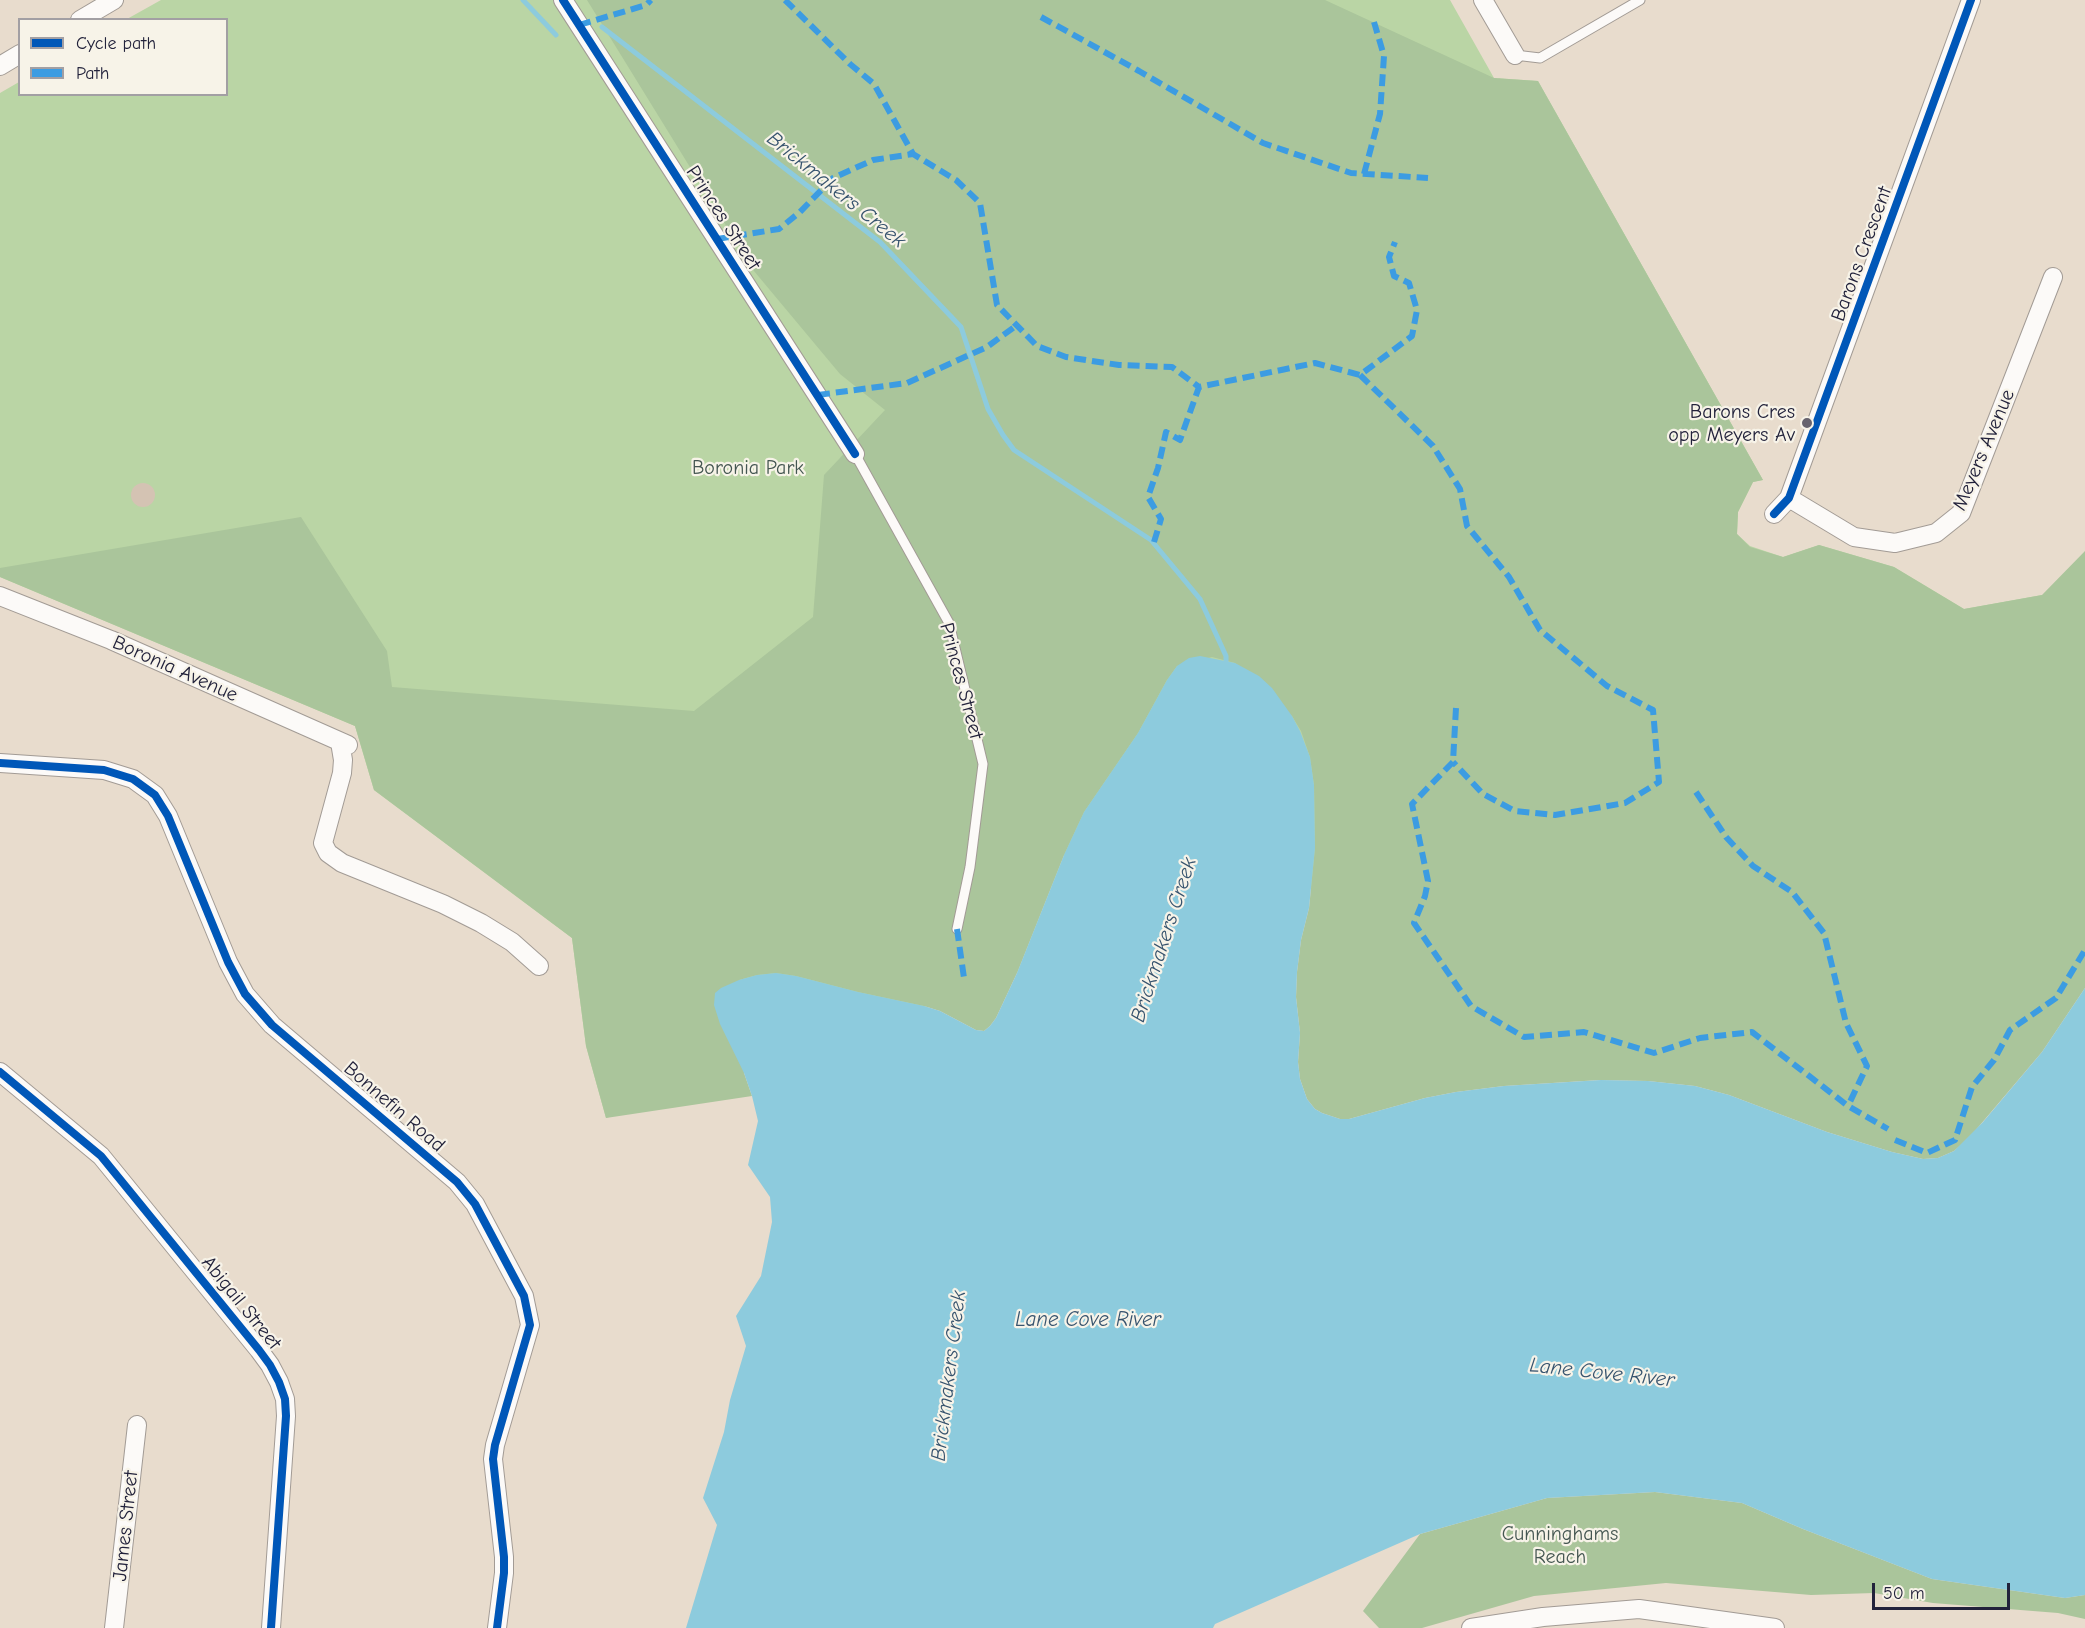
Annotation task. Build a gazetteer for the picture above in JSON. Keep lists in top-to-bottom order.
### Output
{
  "streets": {
    "street": [
      "Princes Street",
      "Barons Crescent",
      "Meyers Avenue",
      "Boronia Avenue",
      "Bonnefin Road",
      "Abigail Street",
      "James Street"
    ]
  },
  "crossings": [
    ["Barons Crescent", "Meyers Avenue"]
  ],
  "water": ["Brickmakers Creek", "Lane Cove River"],
  "parks": ["Boronia Park", "Cunninghams Reach"],
  "places": ["Barons Cres opp Meyers Av"],
  "legend": ["Cycle path", "Path"],
  "scale_bar": "50 m"
}
